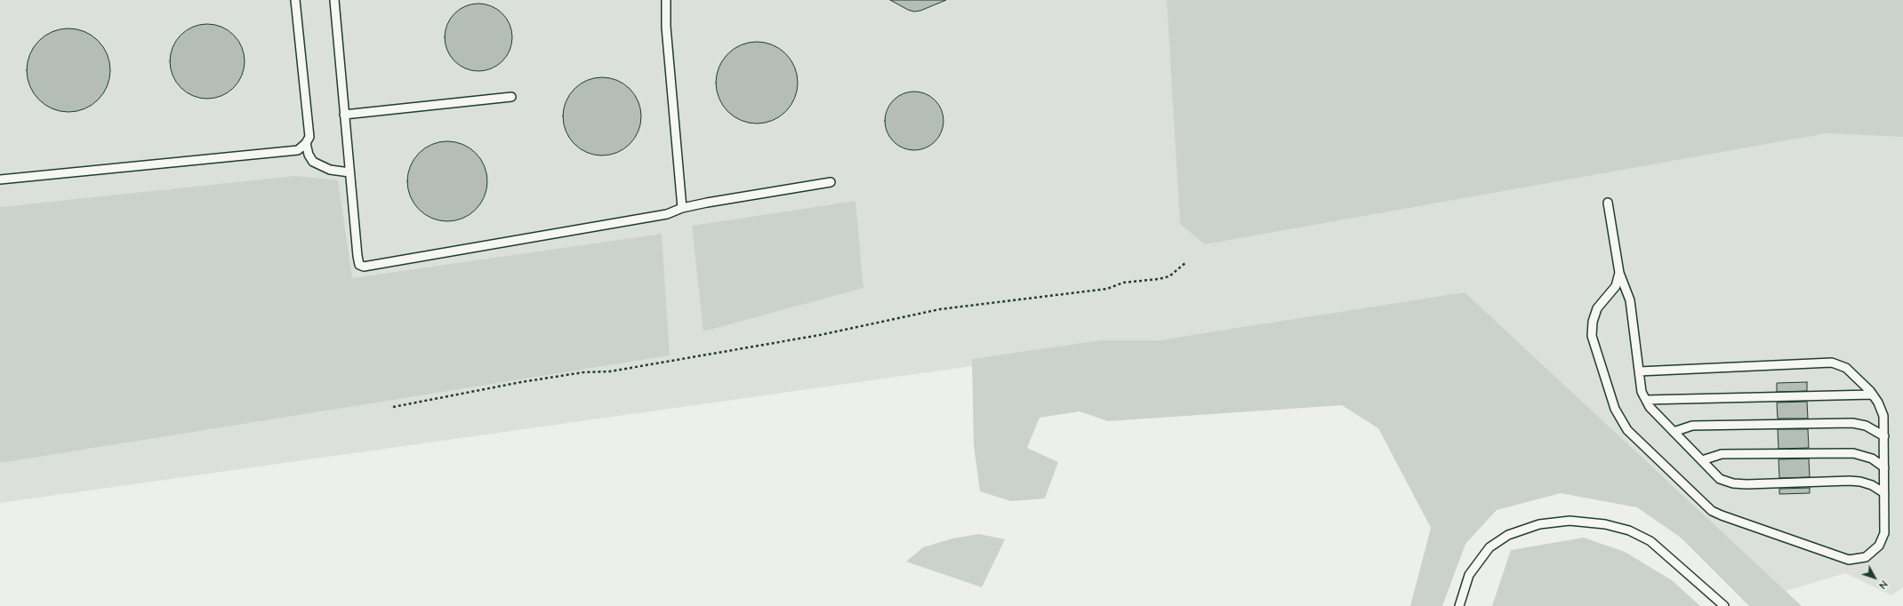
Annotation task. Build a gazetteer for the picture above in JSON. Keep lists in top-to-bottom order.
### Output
{
  "north": "bottom right"
}
